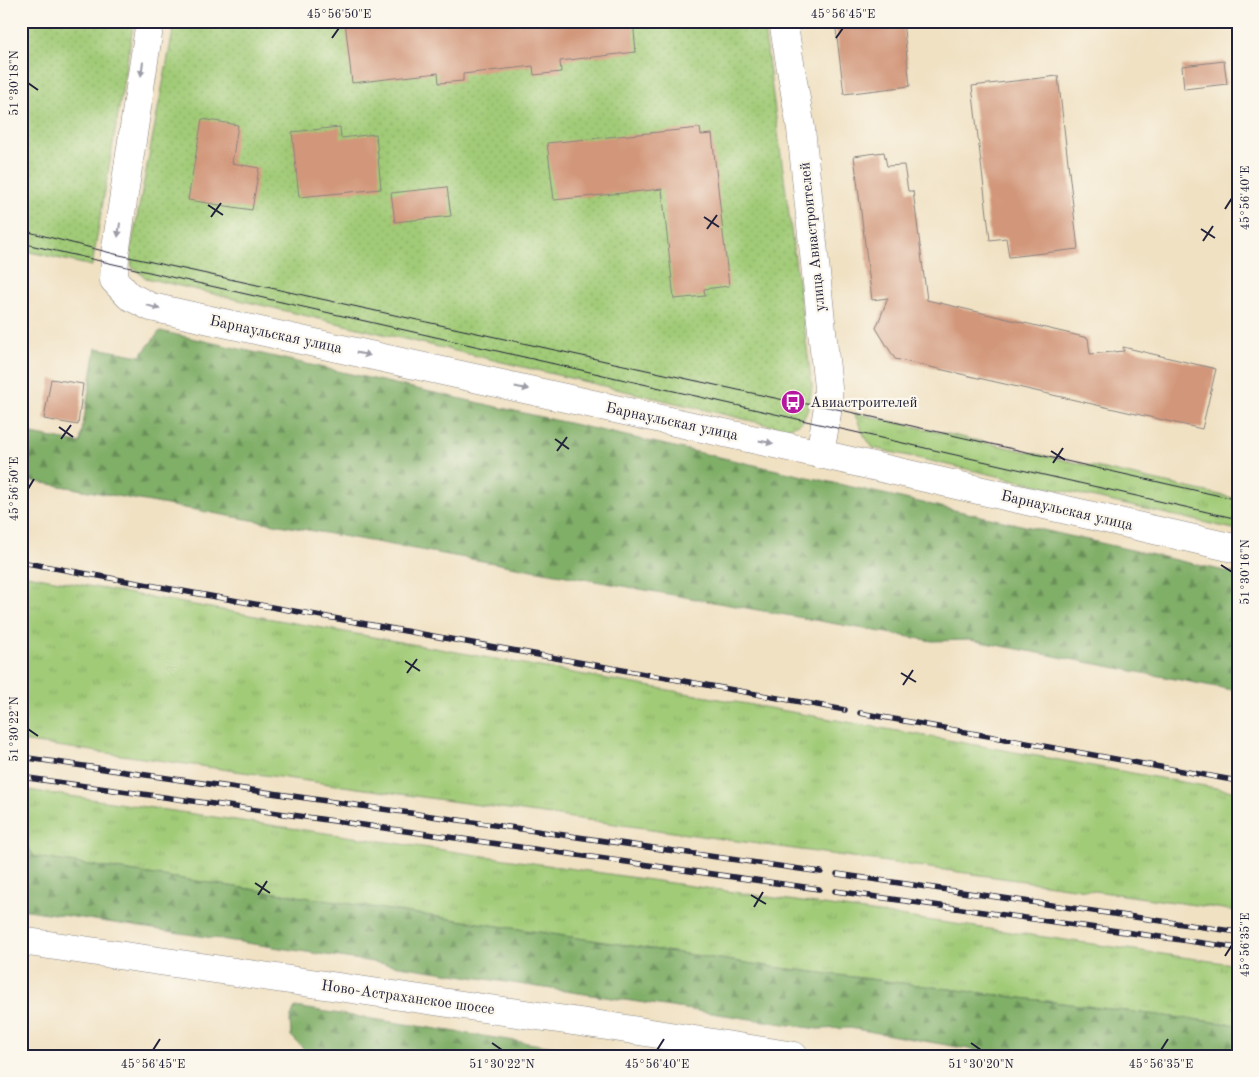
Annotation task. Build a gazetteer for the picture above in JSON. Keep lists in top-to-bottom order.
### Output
{
  "streets": {
    "street": ["улица Авиастроителей", "Барнаульская улица", "Ново-Астраханское шоссе"]
  },
  "crossings": [
    ["улица Авиастроителей", "Барнаульская улица"]
  ],
  "one_way": ["Барнаульская улица"],
  "places": {
    "bus stop": ["Авиастроителей"]
  },
  "coordinates": [
    "45°56'50\"E",
    "45°56'45\"E",
    "51°30'18\"N",
    "45°56'40\"E",
    "51°30'16\"N",
    "51°30'22\"N",
    "45°56'35\"E",
    "51°30'20\"N"
  ]
}
